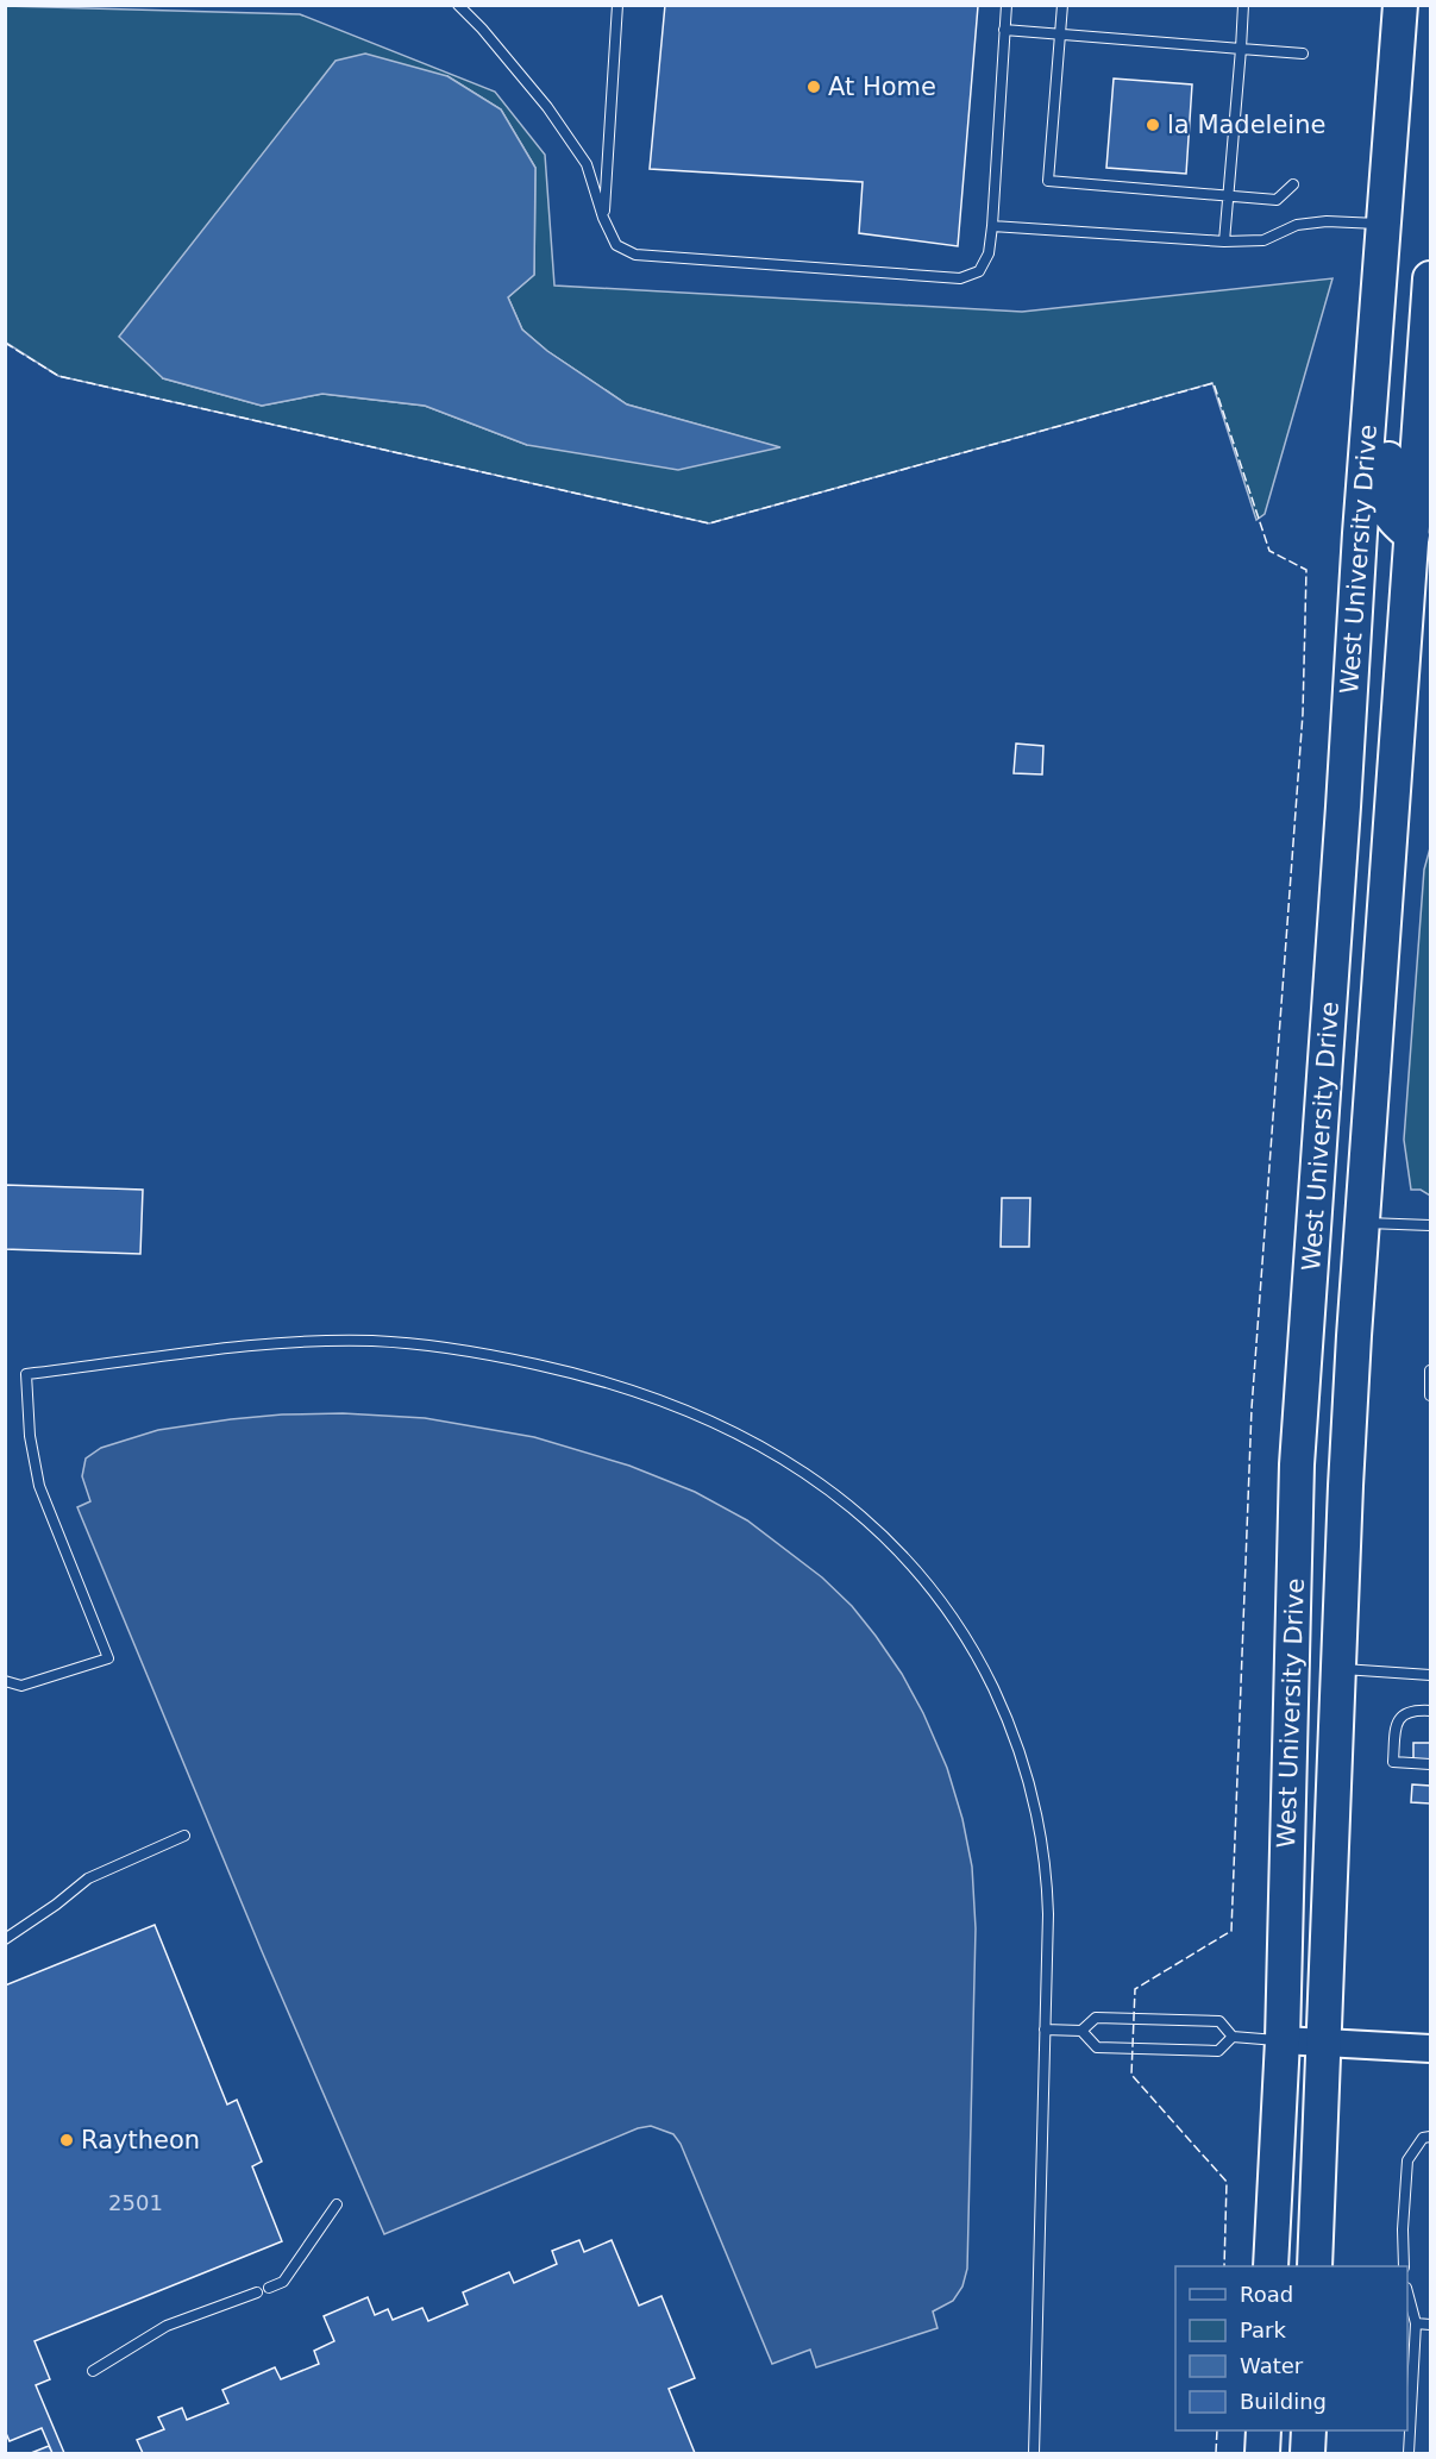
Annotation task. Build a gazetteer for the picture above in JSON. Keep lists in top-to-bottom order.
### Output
{
  "streets": {
    "highway": ["West University Drive"]
  },
  "places": ["At Home", "la Madeleine", "Raytheon"],
  "house_numbers": ["2501"],
  "legend": [
    "Road",
    "Park",
    "Water",
    "Building"
  ]
}
